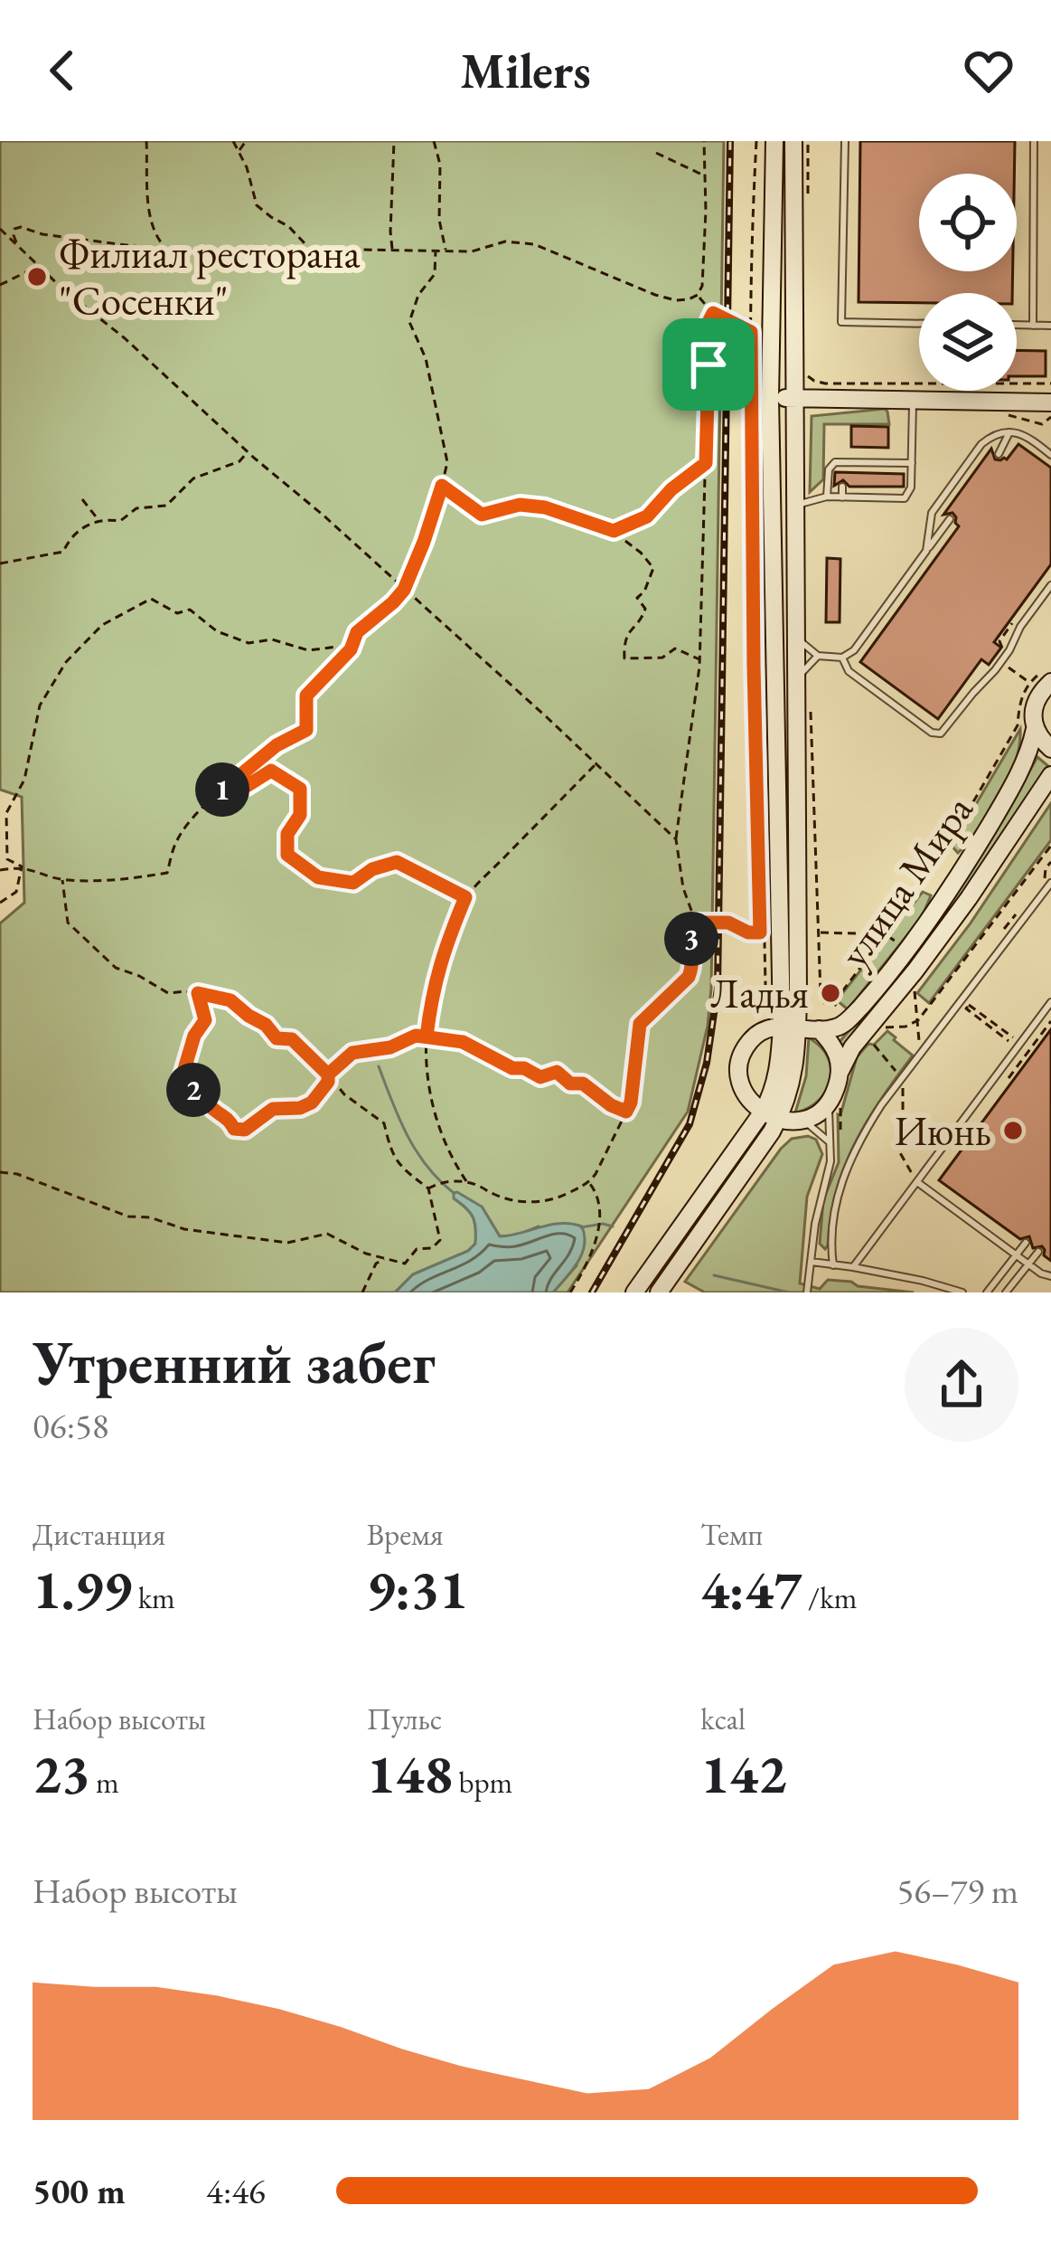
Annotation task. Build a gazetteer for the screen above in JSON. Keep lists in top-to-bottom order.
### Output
{
  "streets": {
    "main road": ["улица Мира"]
  },
  "places": ["Филиал ресторана \"Сосенки\"", "Ладья", "Июнь"],
  "page": {
    "header": "Milers",
    "pins": ["1", "3", "2"],
    "heading": ["Утренний забег", "06:58"],
    "stats": [
      ["Дистанция", "1.99 km"],
      ["Время", "9:31"],
      ["Темп", "4:47 /km"],
      ["Набор высоты", "23 m"],
      ["Пульс", "148 bpm"],
      ["kcal", "142"]
    ],
    "chart": ["Набор высоты", "56–79 m"],
    "list": [
      {
        "name": "500 m",
        "note": "4:46"
      }
    ]
  }
}
